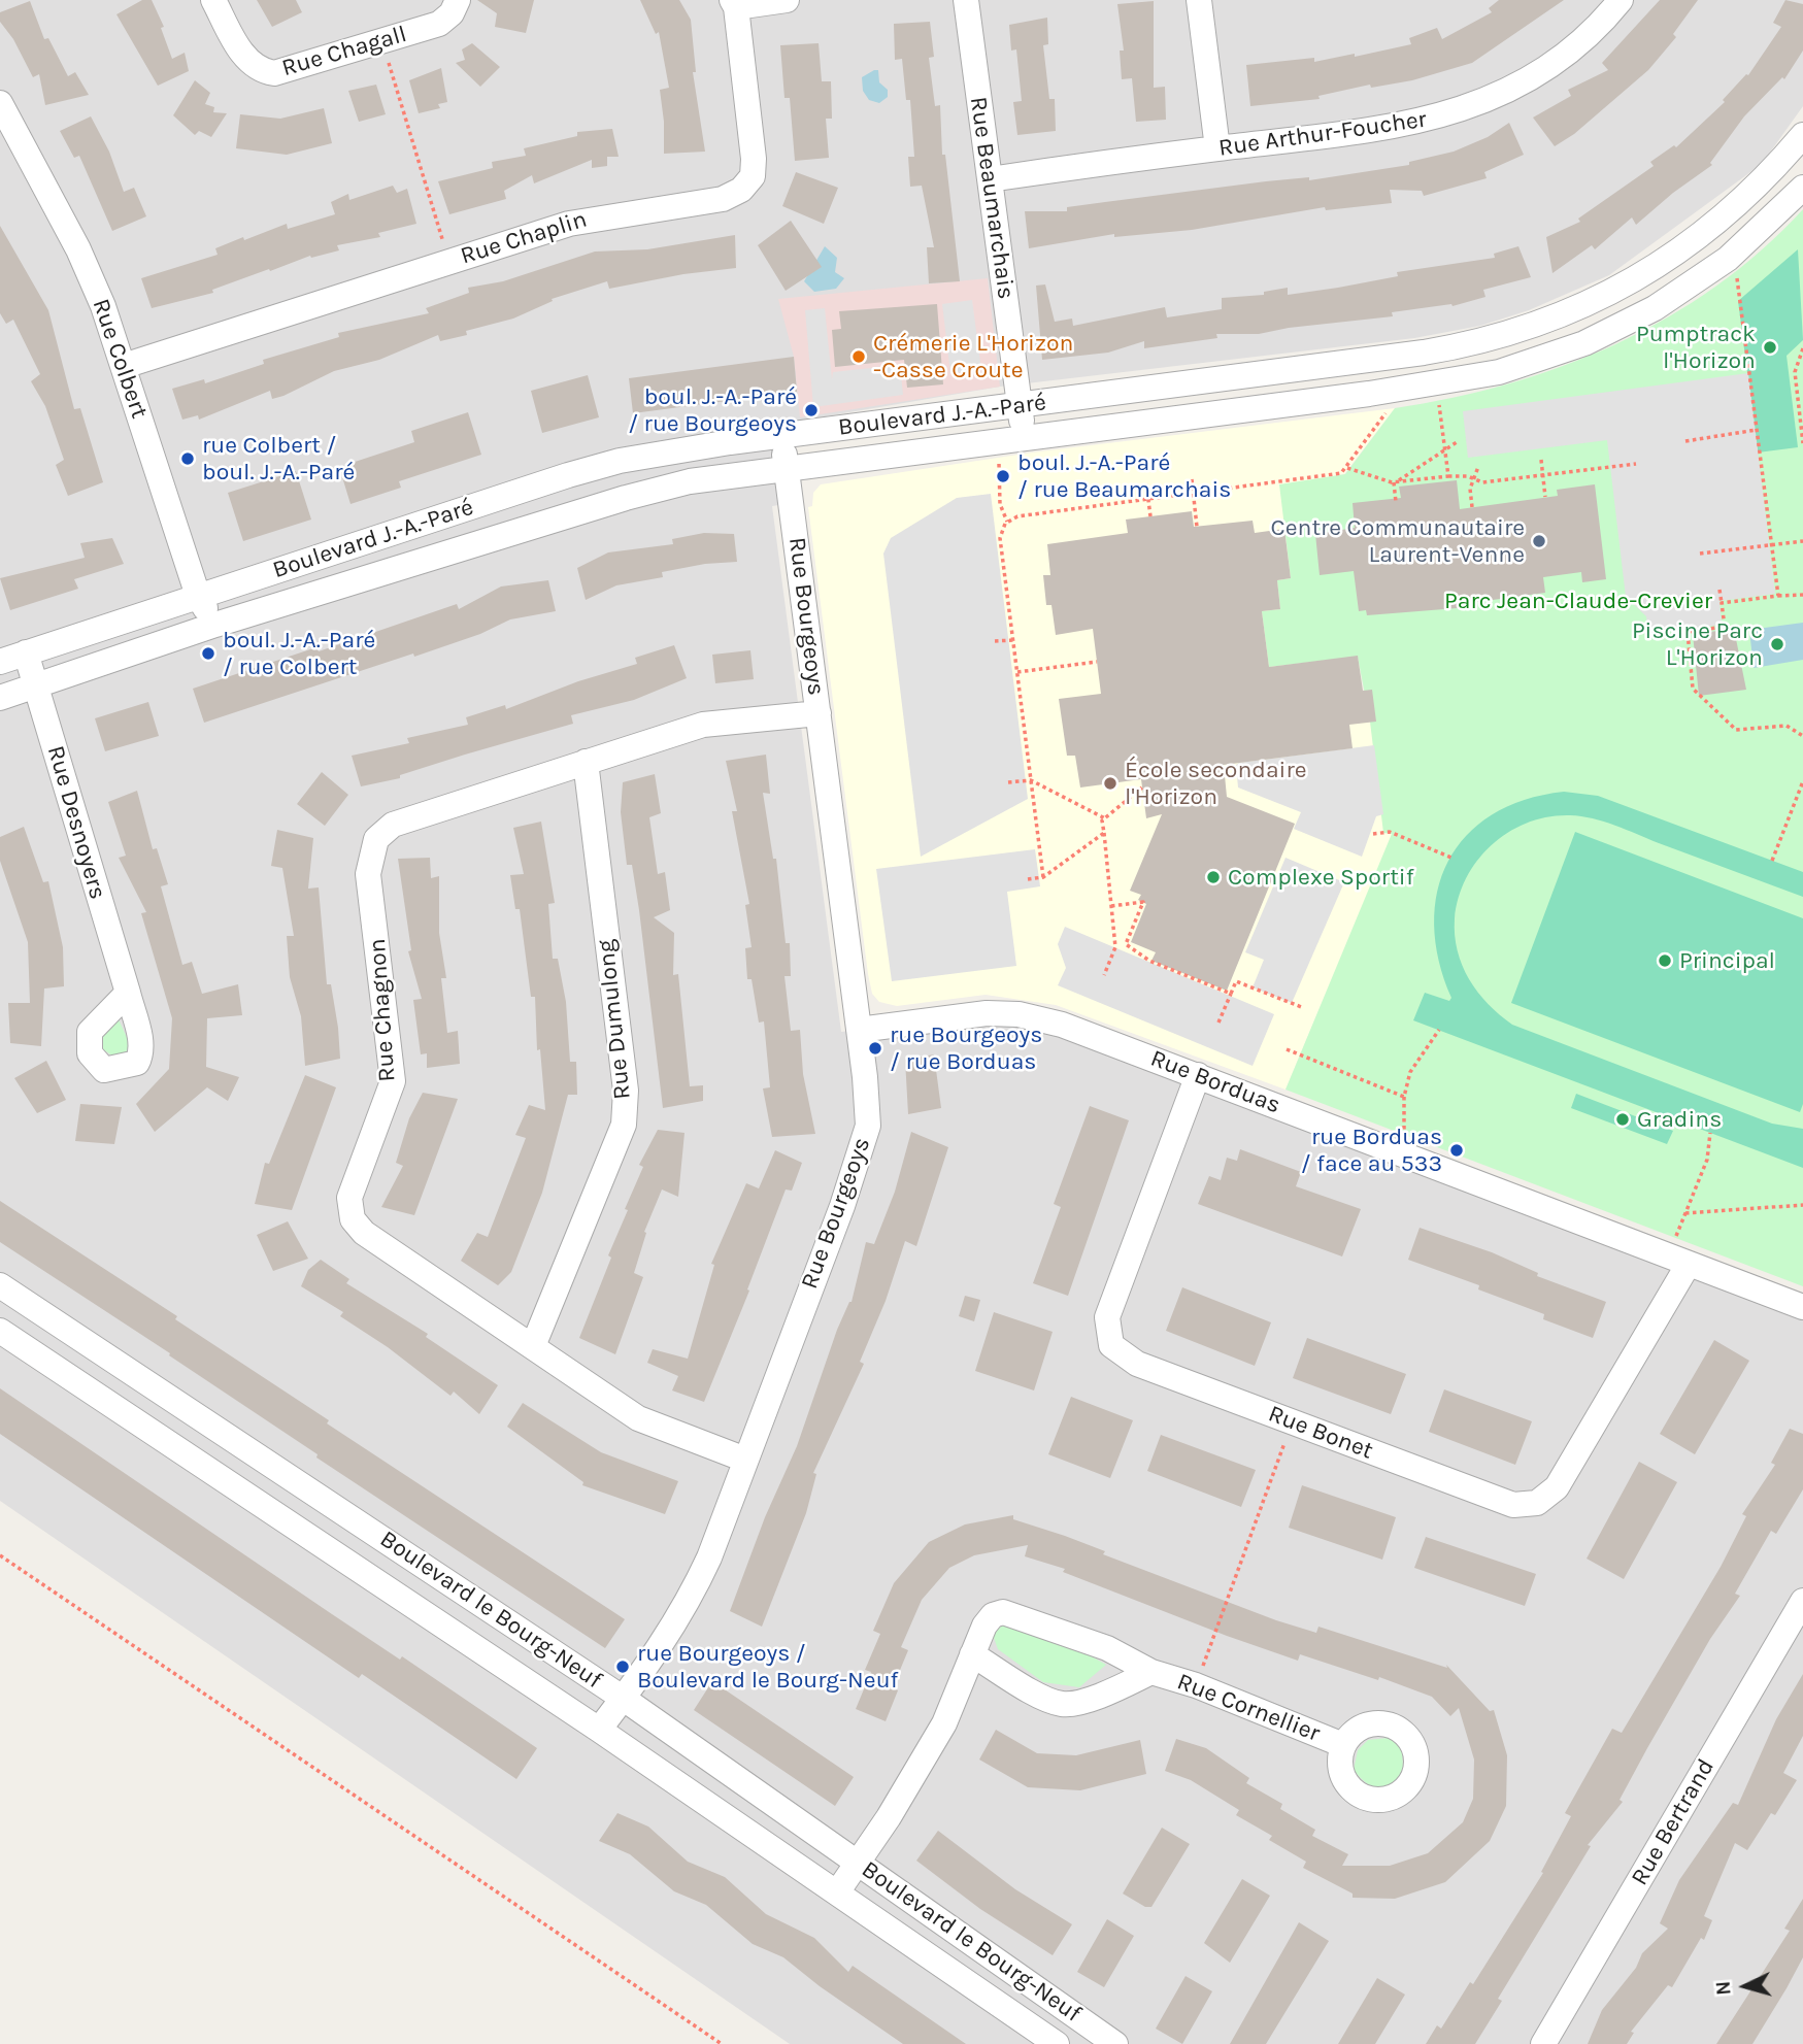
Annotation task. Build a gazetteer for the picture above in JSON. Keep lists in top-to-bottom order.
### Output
{
  "streets": {
    "street": [
      "Rue Chagall",
      "Rue Arthur-Foucher",
      "Rue Beaumarchais",
      "Rue Chaplin",
      "Rue Colbert",
      "Boulevard J.-A.-Paré",
      "Rue Bourgeoys",
      "Rue Desnoyers",
      "Rue Chagnon",
      "Rue Dumulong",
      "Rue Borduas",
      "Rue Bonet",
      "Boulevard le Bourg-Neuf",
      "Rue Cornellier",
      "Rue Bertrand"
    ]
  },
  "crossings": [
    ["Rue Arthur-Foucher", "Rue Beaumarchais"],
    ["Rue Beaumarchais", "Boulevard J.-A.-Paré"],
    ["Rue Chaplin", "Rue Colbert"],
    ["Rue Colbert", "Boulevard J.-A.-Paré"],
    ["Boulevard J.-A.-Paré", "Rue Bourgeoys"],
    ["Boulevard J.-A.-Paré", "Rue Desnoyers"],
    ["Rue Bourgeoys", "Rue Chagnon"],
    ["Rue Bourgeoys", "Rue Borduas"],
    ["Rue Bourgeoys", "Boulevard le Bourg-Neuf"],
    ["Rue Chagnon", "Rue Dumulong"],
    ["Rue Borduas", "Rue Bonet"],
    ["Boulevard le Bourg-Neuf", "Rue Cornellier"]
  ],
  "parks": ["Parc Jean-Claude-Crevier"],
  "places": [
    "Pumptrack l'Horizon",
    "Crémerie L'Horizon -Casse Croute",
    "boul. J.-A.-Paré / rue Bourgeoys",
    "rue Colbert / boul. J.-A.-Paré",
    "boul. J.-A.-Paré / rue Beaumarchais",
    "Centre Communautaire Laurent-Venne",
    "Piscine Parc L'Horizon",
    "boul. J.-A.-Paré / rue Colbert",
    "École secondaire l'Horizon",
    "Complexe Sportif",
    "Principal",
    "rue Bourgeoys / rue Borduas",
    "Gradins",
    "rue Borduas / face au 533",
    "rue Bourgeoys / Boulevard le Bourg-Neuf"
  ],
  "north": "left"
}
